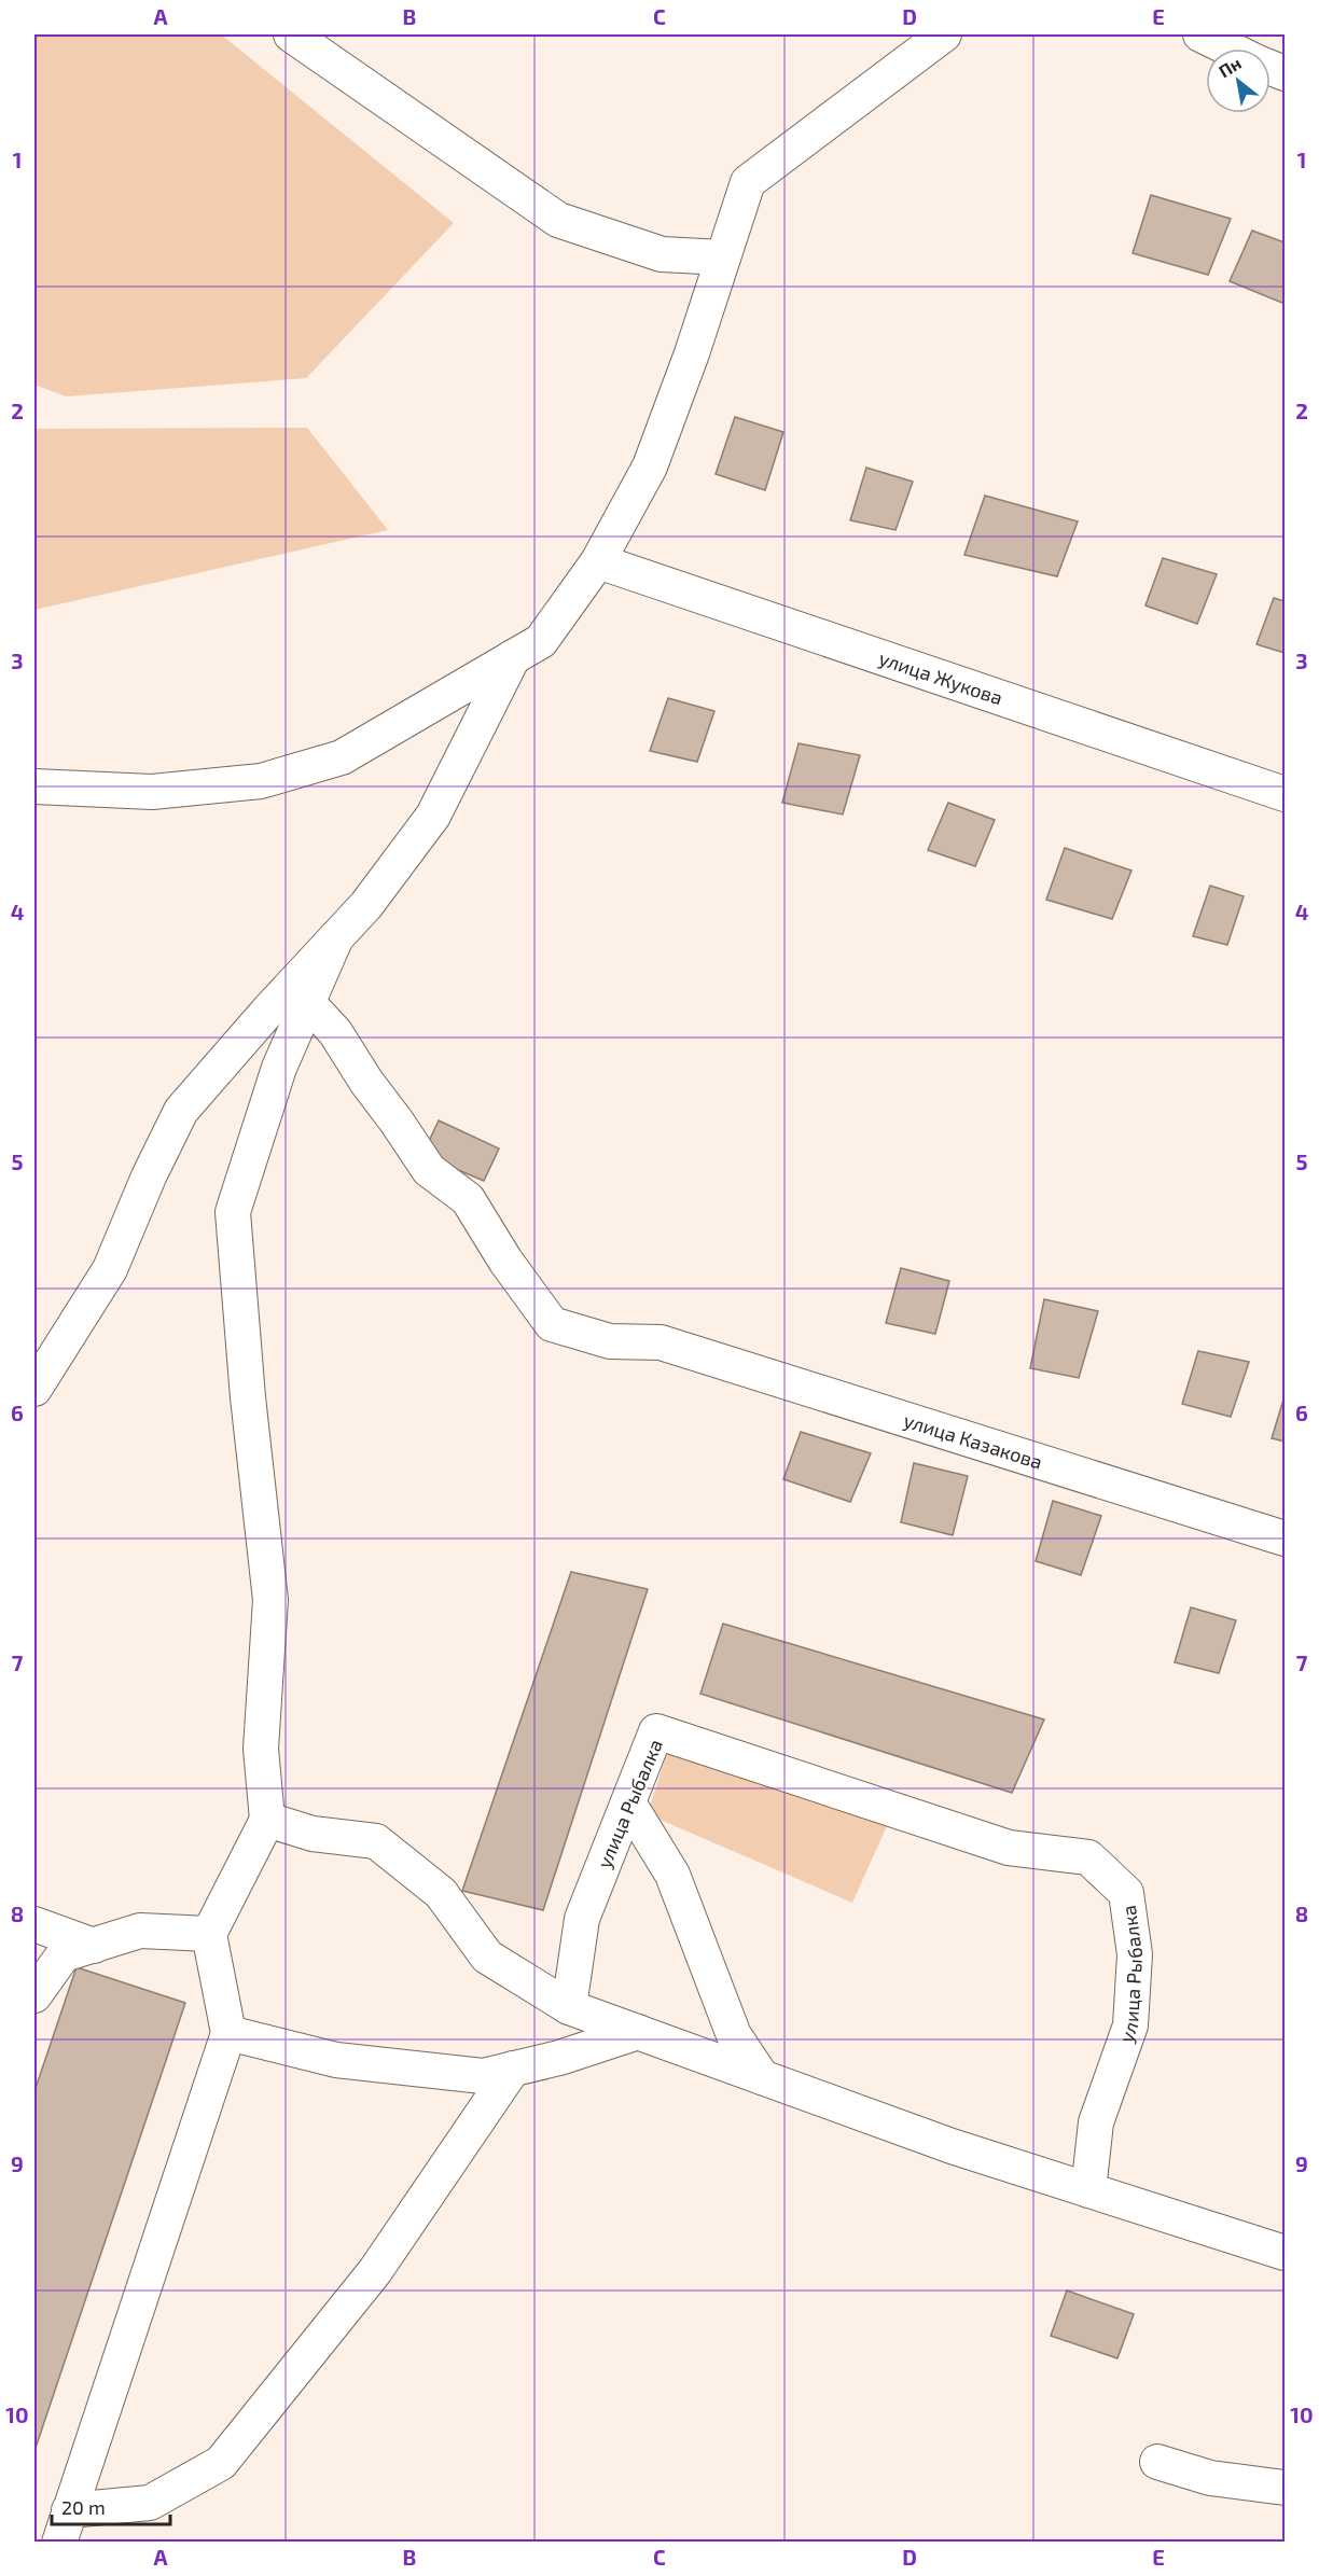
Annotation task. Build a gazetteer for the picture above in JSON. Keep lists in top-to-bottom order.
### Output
{
  "streets": {
    "street": ["улица Жукова", "улица Казакова", "улица Рыбалка"]
  },
  "scale_bar": "20 m",
  "north": "top left",
  "grid": {
    "columns": [
      "A",
      "B",
      "C",
      "D",
      "E"
    ],
    "rows": [
      "1",
      "2",
      "3",
      "4",
      "5",
      "6",
      "7",
      "8",
      "9",
      "10"
    ]
  }
}
